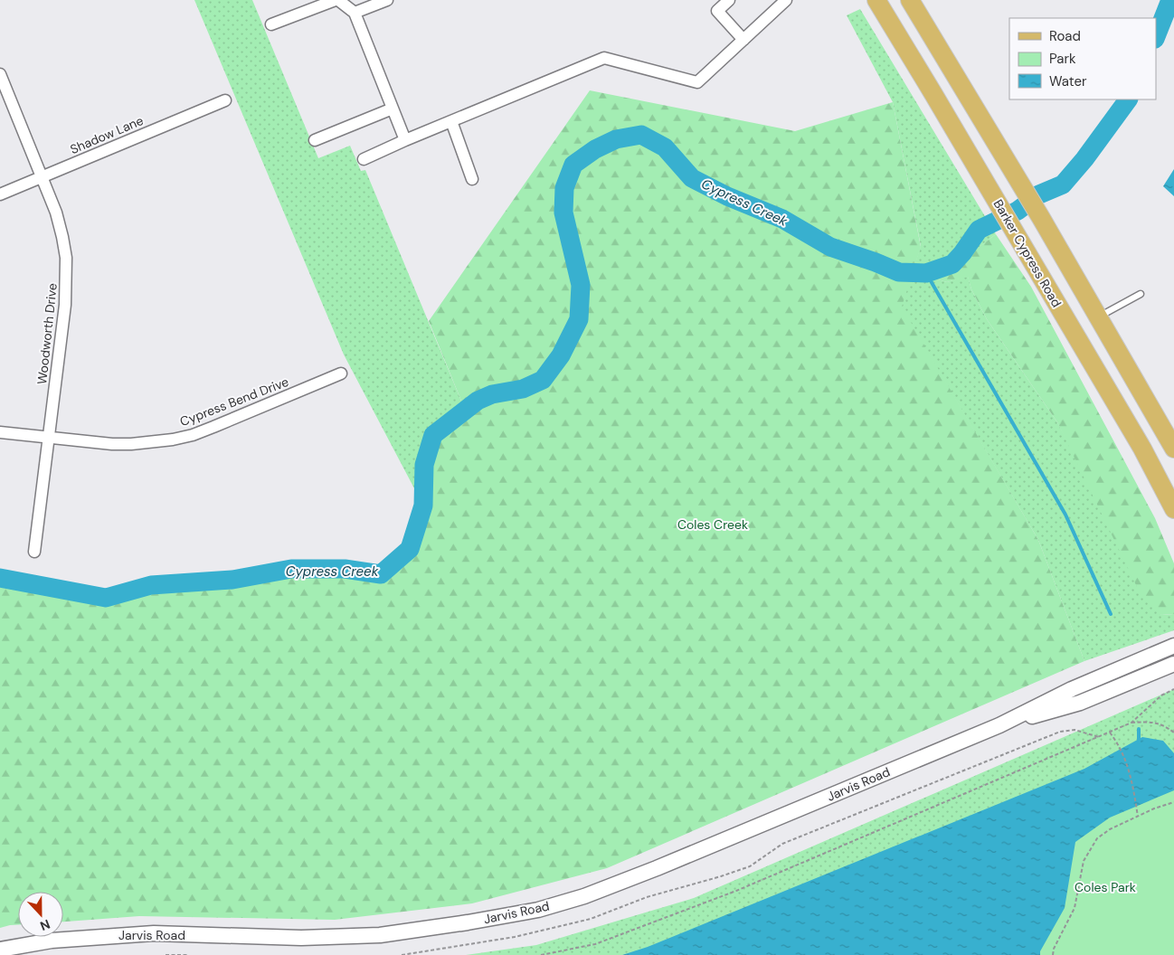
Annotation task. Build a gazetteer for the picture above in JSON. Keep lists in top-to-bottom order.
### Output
{
  "streets": {
    "main road": ["Barker Cypress Road"],
    "street": [
      "Shadow Lane",
      "Woodworth Drive",
      "Cypress Bend Drive",
      "Jarvis Road"
    ]
  },
  "crossings": [
    ["Shadow Lane", "Woodworth Drive"],
    ["Woodworth Drive", "Cypress Bend Drive"]
  ],
  "water": ["Cypress Creek"],
  "parks": ["Coles Creek", "Coles Park"],
  "legend": ["Road", "Park", "Water"],
  "north": "bottom"
}
